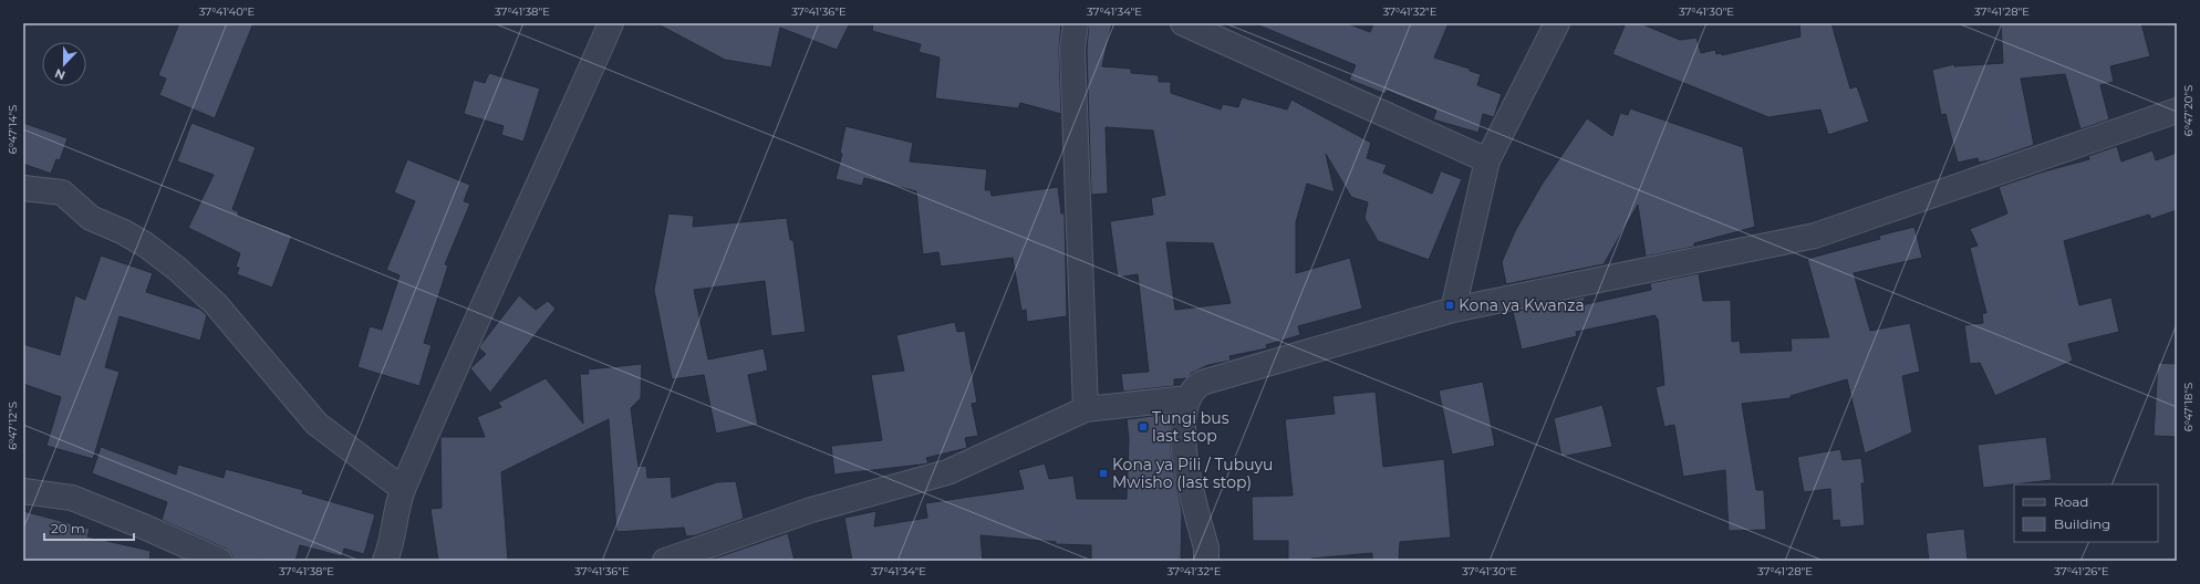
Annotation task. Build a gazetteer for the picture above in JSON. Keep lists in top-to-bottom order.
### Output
{
  "places": {
    "transit": ["Kona ya Kwanza", "Tungi bus last stop", "Kona ya Pili / Tubuyu Mwisho (last stop)"]
  },
  "legend": ["Road", "Building"],
  "scale_bar": "20 m",
  "north": "bottom",
  "coordinates": [
    "37°41'40\"E",
    "37°41'38\"E",
    "37°41'36\"E",
    "37°41'34\"E",
    "37°41'32\"E",
    "37°41'30\"E",
    "37°41'28\"E",
    "6°47'20\"S",
    "6°47'14\"S",
    "6°47'18\"S",
    "6°47'12\"S",
    "37°41'26\"E"
  ]
}
